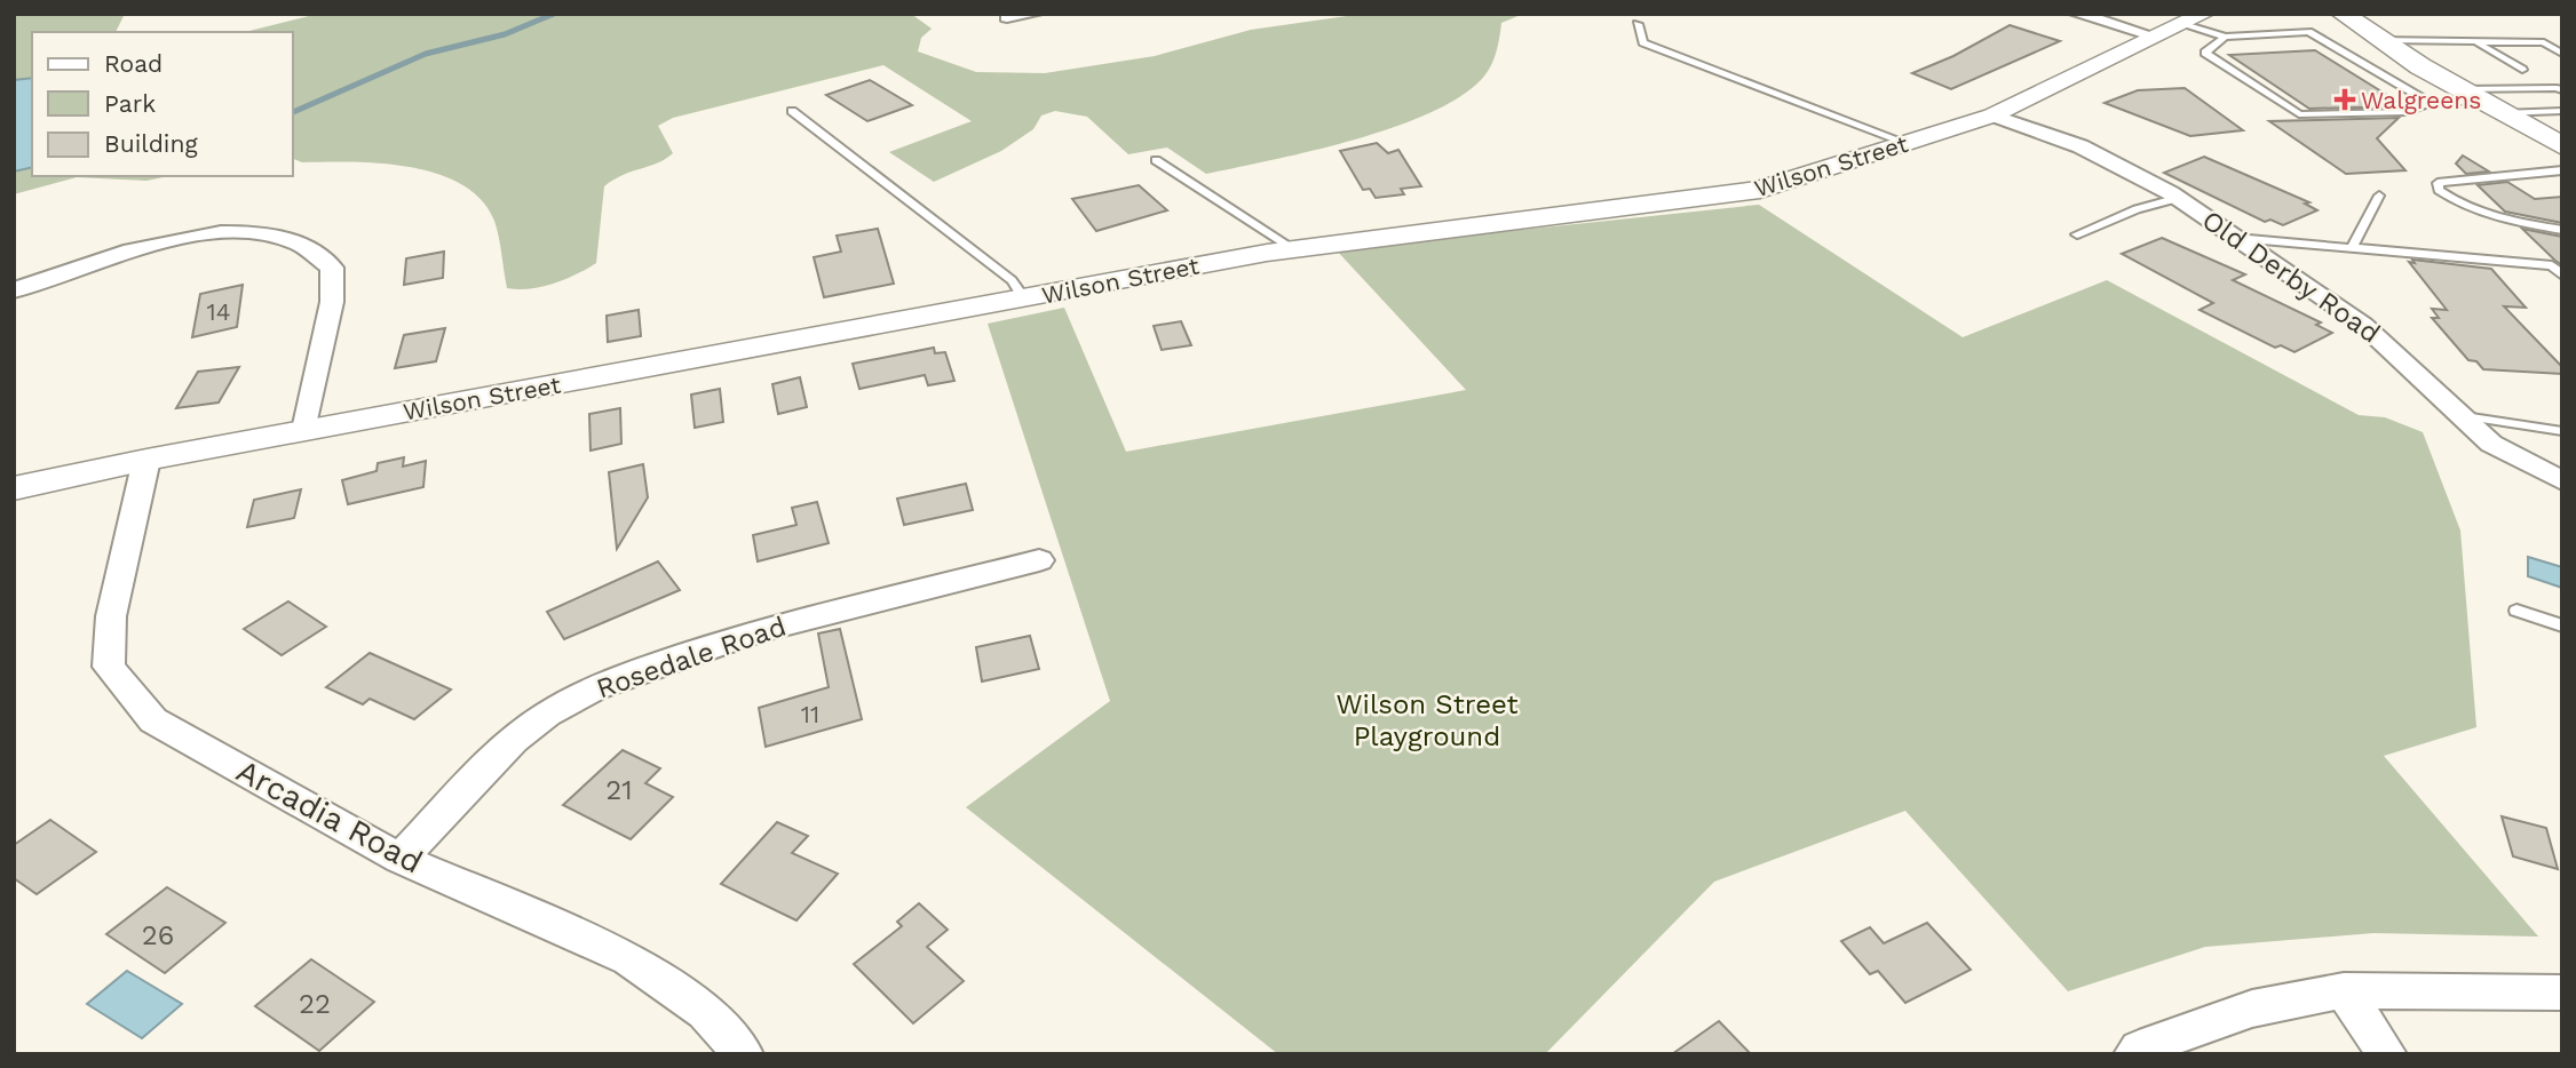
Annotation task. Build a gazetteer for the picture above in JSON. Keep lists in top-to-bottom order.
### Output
{
  "streets": {
    "street": [
      "Wilson Street",
      "Old Derby Road",
      "Rosedale Road",
      "Arcadia Road"
    ]
  },
  "crossings": [
    ["Wilson Street", "Old Derby Road"],
    ["Wilson Street", "Arcadia Road"],
    ["Rosedale Road", "Arcadia Road"]
  ],
  "parks": ["Wilson Street Playground"],
  "places": {
    "health": ["Walgreens"]
  },
  "house_numbers": [
    "14",
    "11",
    "21",
    "26",
    "22"
  ],
  "legend": ["Road", "Park", "Building"]
}
